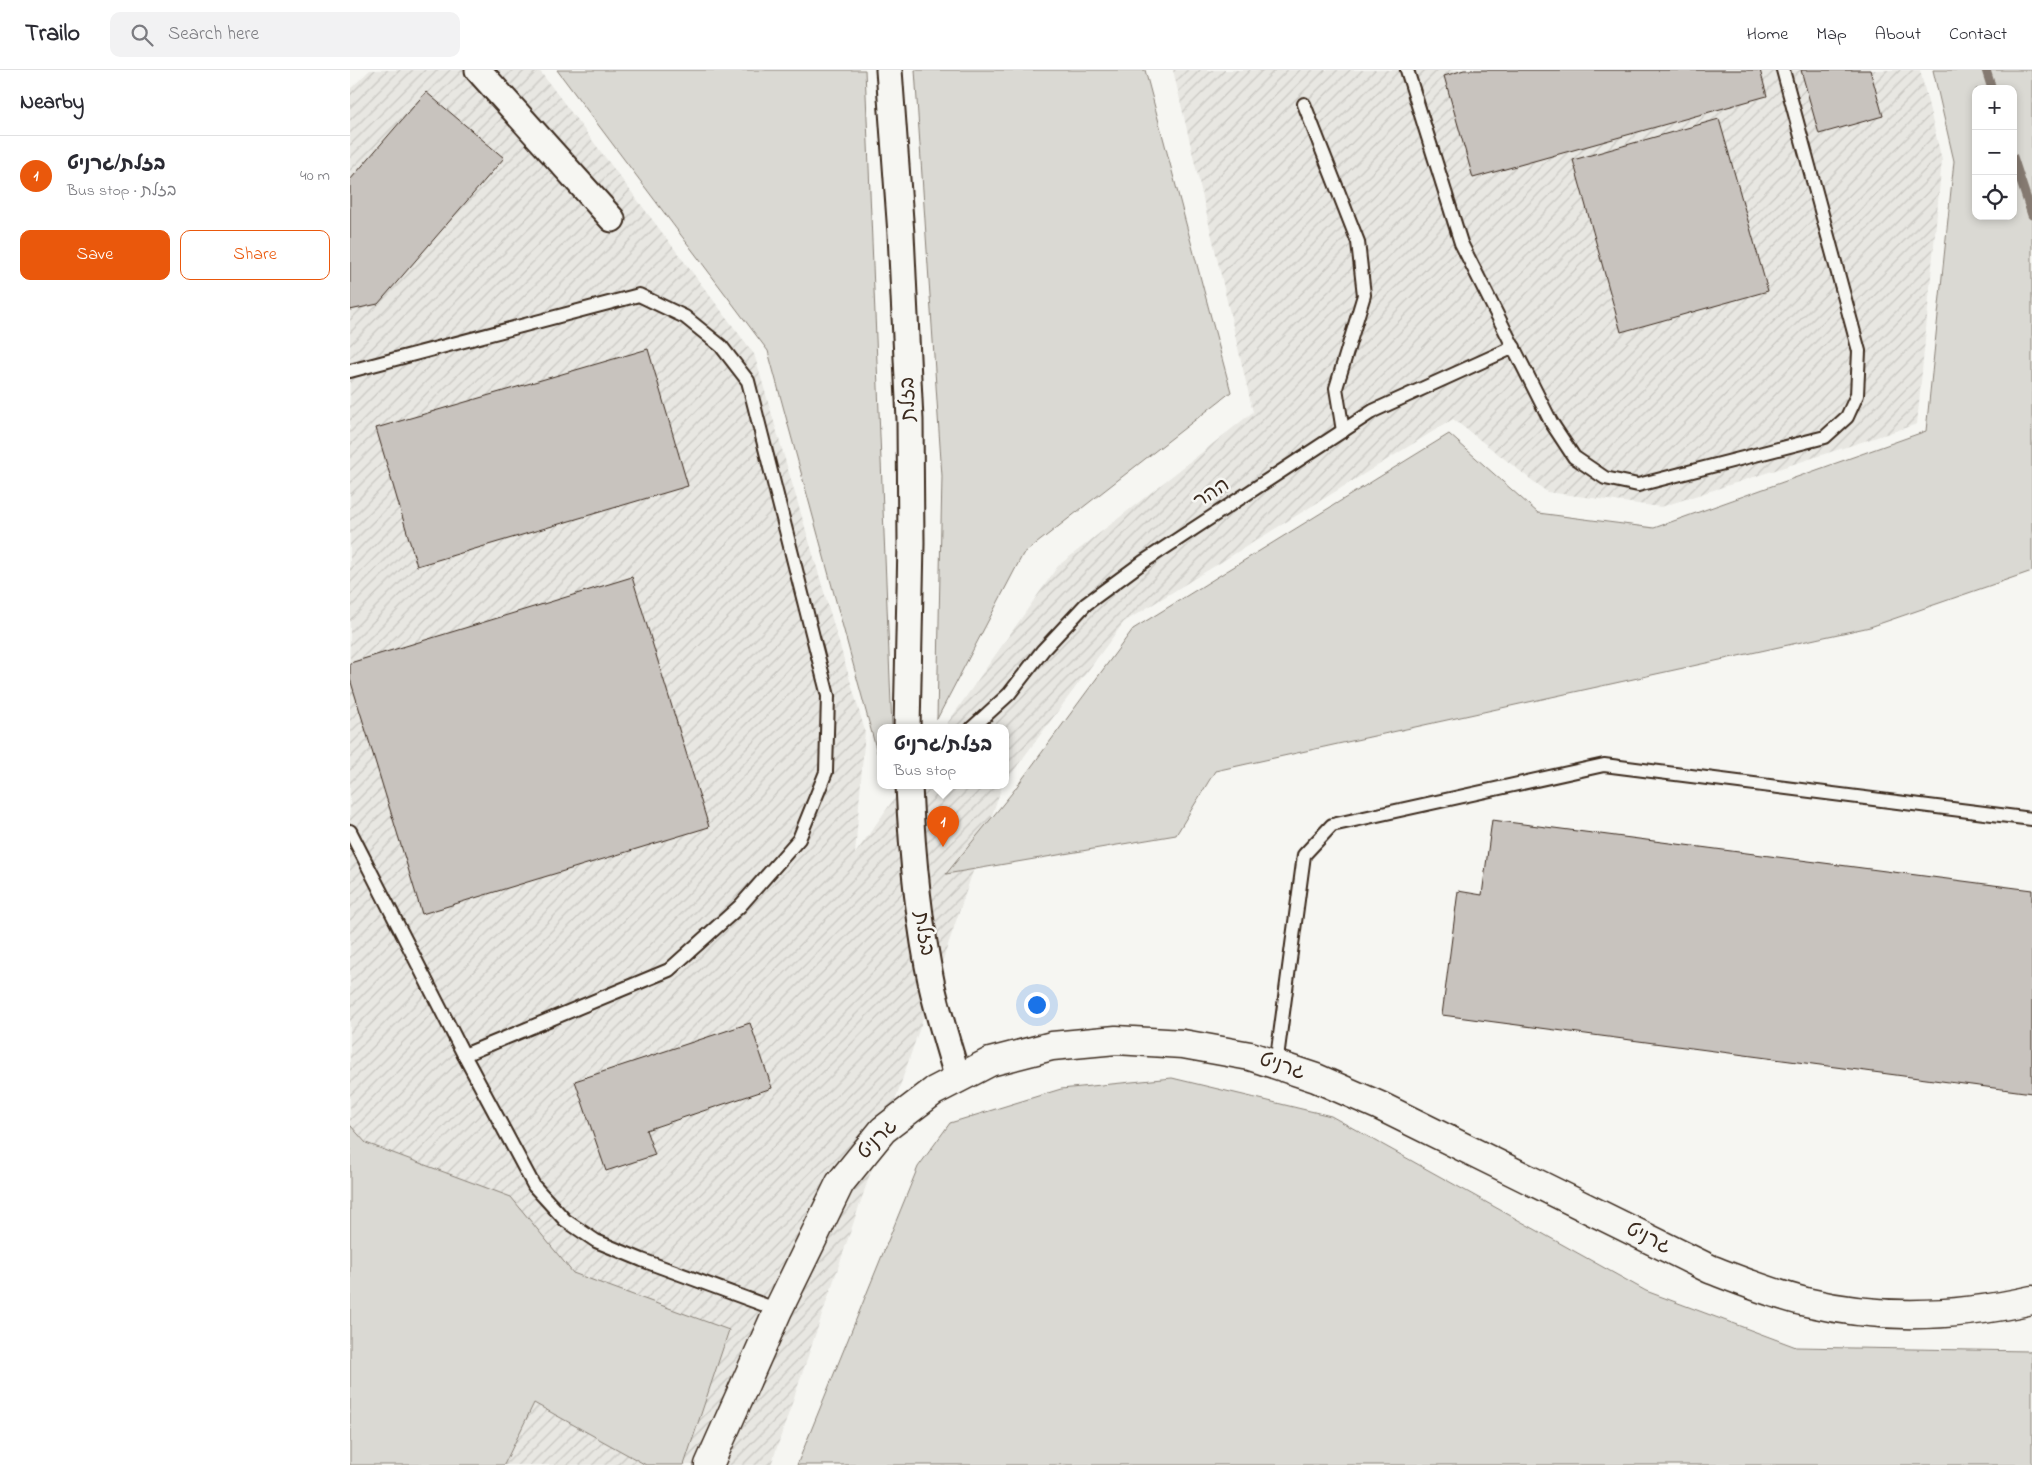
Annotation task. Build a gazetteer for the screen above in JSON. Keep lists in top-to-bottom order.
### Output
{
  "streets": {
    "street": ["בזלת", "גרניט"],
    "lane": ["ההר"]
  },
  "crossings": [
    ["בזלת", "גרניט"]
  ],
  "page": {
    "header": "Trailo",
    "search": "Search here",
    "nav": [
      "Home",
      "Map",
      "About",
      "Contact"
    ],
    "heading": "Nearby",
    "map_buttons": ["+", "−"],
    "list": [
      {
        "mark": "1",
        "name": "בזלת/גרניט",
        "note": "Bus stop · בזלת",
        "value": "40 m"
      }
    ],
    "buttons": ["Save", "Share"],
    "popup": ["בזלת/גרניט", "Bus stop"],
    "pins": "1"
  }
}
